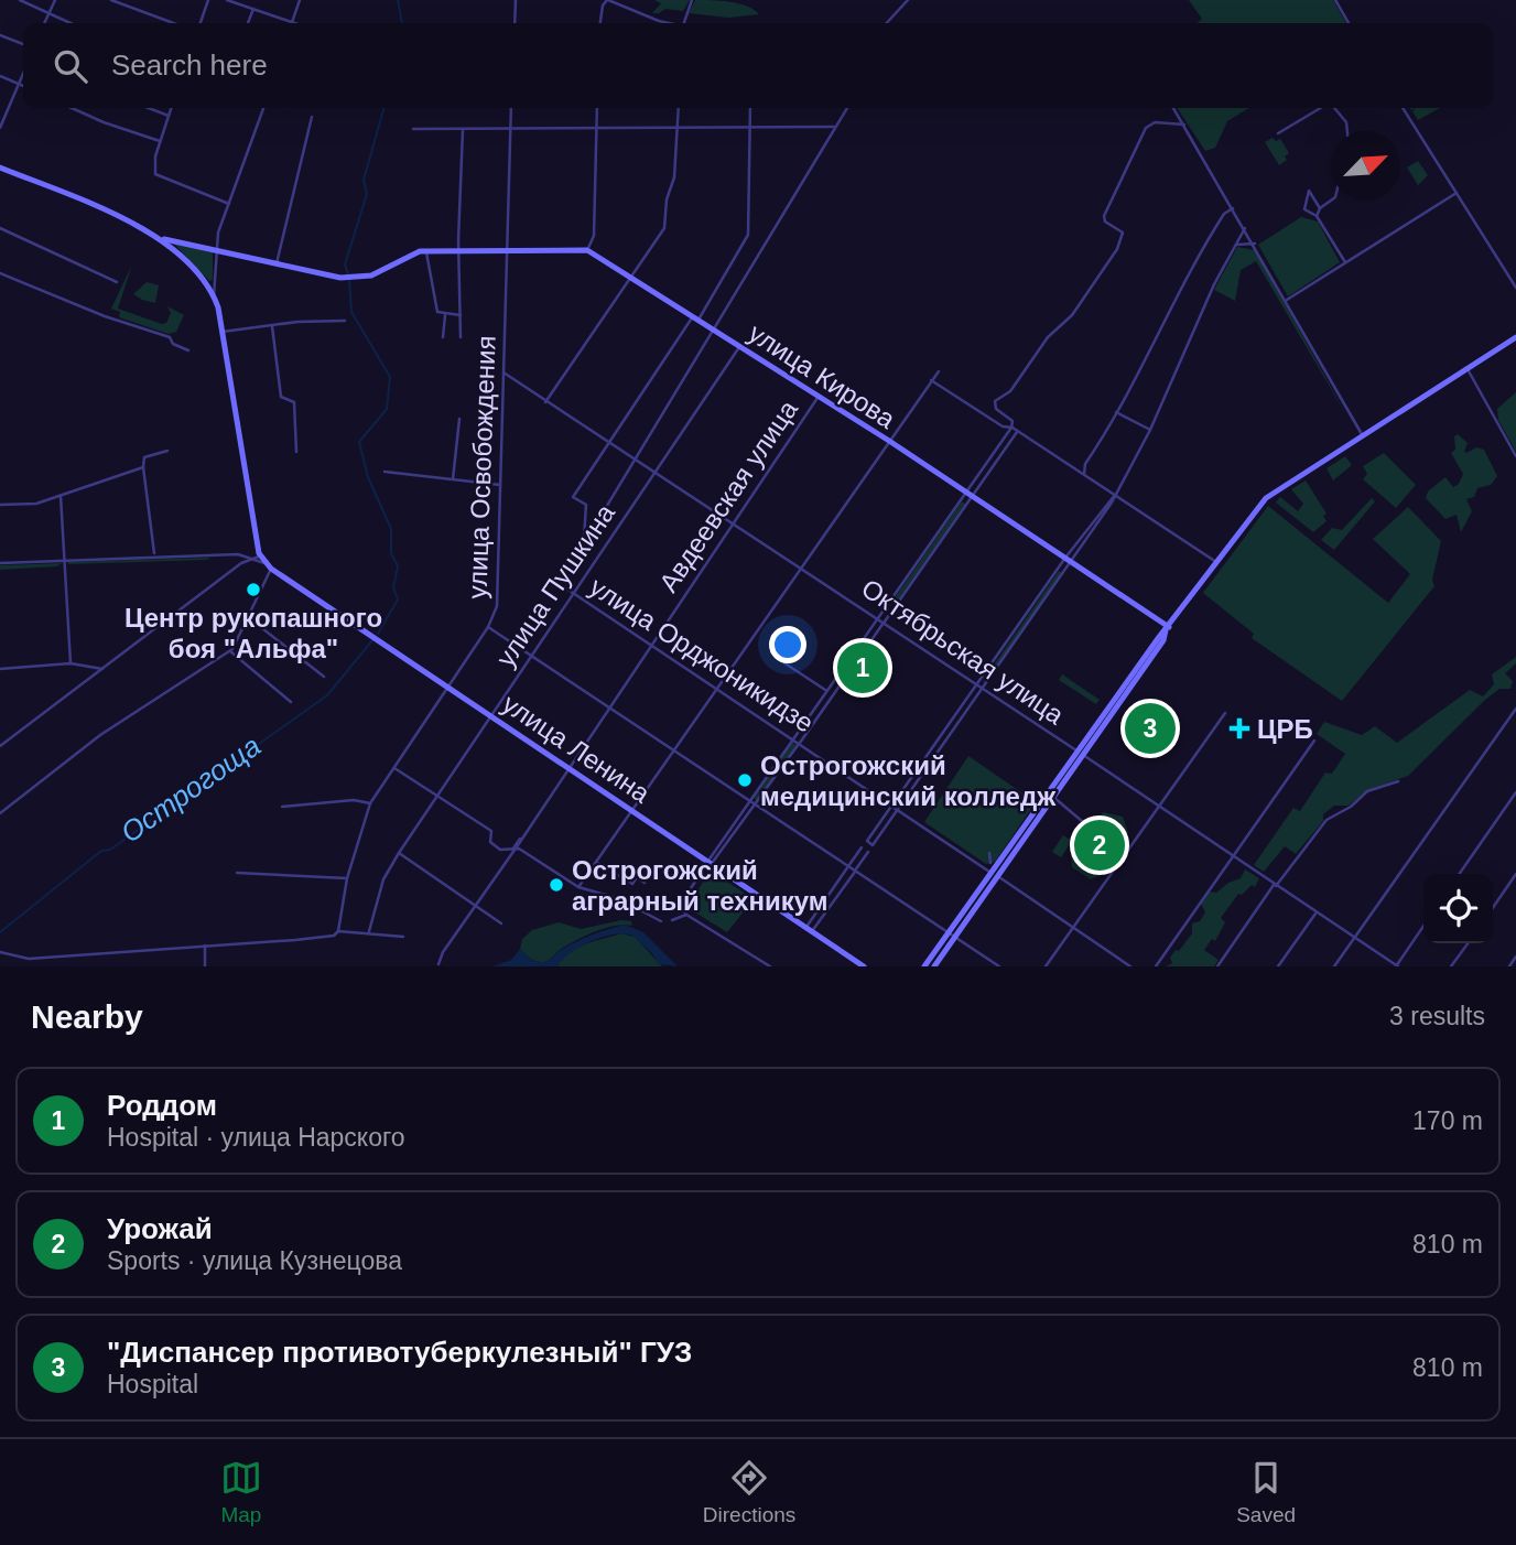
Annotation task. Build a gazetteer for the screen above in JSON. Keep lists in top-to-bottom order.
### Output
{
  "streets": {
    "main road": ["улица Кирова", "улица Ленина"],
    "street": [
      "улица Освобождения",
      "Авдеевская улица",
      "улица Пушкина",
      "Октябрьская улица",
      "улица Орджоникидзе"
    ]
  },
  "crossings": [
    ["улица Кирова", "Авдеевская улица"],
    ["улица Кирова", "улица Пушкина"],
    ["улица Освобождения", "Октябрьская улица"],
    ["улица Освобождения", "улица Ленина"],
    ["Авдеевская улица", "Октябрьская улица"],
    ["Авдеевская улица", "улица Орджоникидзе"],
    ["Авдеевская улица", "улица Ленина"],
    ["улица Пушкина", "Октябрьская улица"],
    ["улица Пушкина", "улица Орджоникидзе"],
    ["улица Пушкина", "улица Ленина"]
  ],
  "water": ["Острогоща"],
  "places": {
    "other": ["Центр рукопашного боя \"Альфа\"", "Острогожский медицинский колледж", "Острогожский аграрный техникум"],
    "health": ["ЦРБ"]
  },
  "north": "top right",
  "page": {
    "search": "Search here",
    "pins": ["1", "3", "2"],
    "heading": ["Nearby", "3 results"],
    "list": [
      {
        "mark": "1",
        "name": "Роддом",
        "note": "Hospital · улица Нарского",
        "value": "170 m"
      },
      {
        "mark": "2",
        "name": "Урожай",
        "note": "Sports · улица Кузнецова",
        "value": "810 m"
      },
      {
        "mark": "3",
        "name": "\"Диспансер противотуберкулезный\" ГУЗ",
        "note": "Hospital",
        "value": "810 m"
      }
    ],
    "nav": ["Map", "Directions", "Saved"]
  }
}
